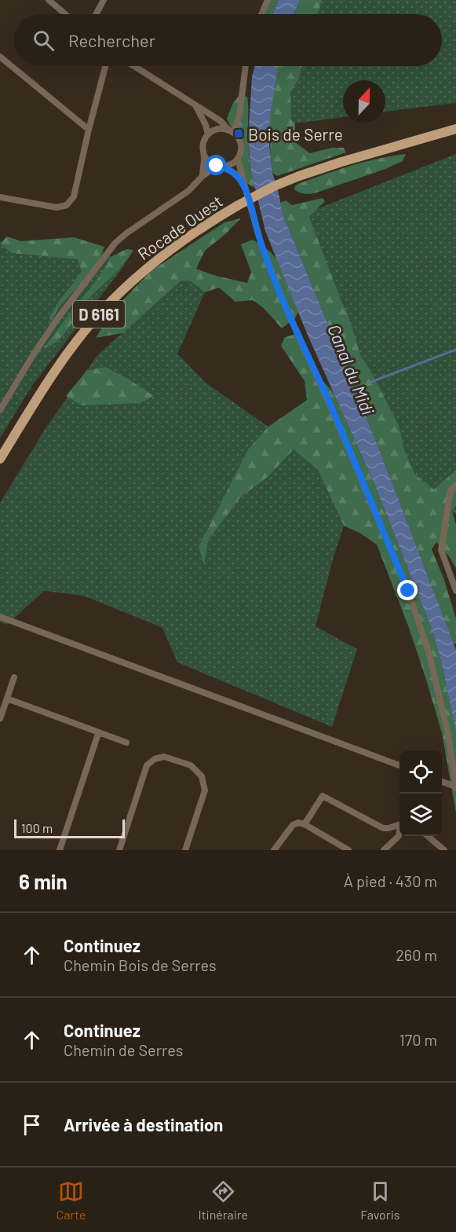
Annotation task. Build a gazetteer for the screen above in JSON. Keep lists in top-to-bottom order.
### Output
{
  "streets": {
    "main road": ["Rocade Ouest", "D 6161"]
  },
  "water": ["Canal du Midi"],
  "places": {
    "transit": ["Bois de Serre"]
  },
  "scale_bar": "100 m",
  "north": "top",
  "page": {
    "search": "Rechercher",
    "scale": "100 m",
    "heading": ["6 min", "À pied · 430 m"],
    "list": [
      ["Continuez", "Chemin Bois de Serres", "260 m"],
      ["Continuez", "Chemin de Serres", "170 m"],
      "Arrivée à destination"
    ],
    "nav": ["Carte", "Itinéraire", "Favoris"]
  }
}
